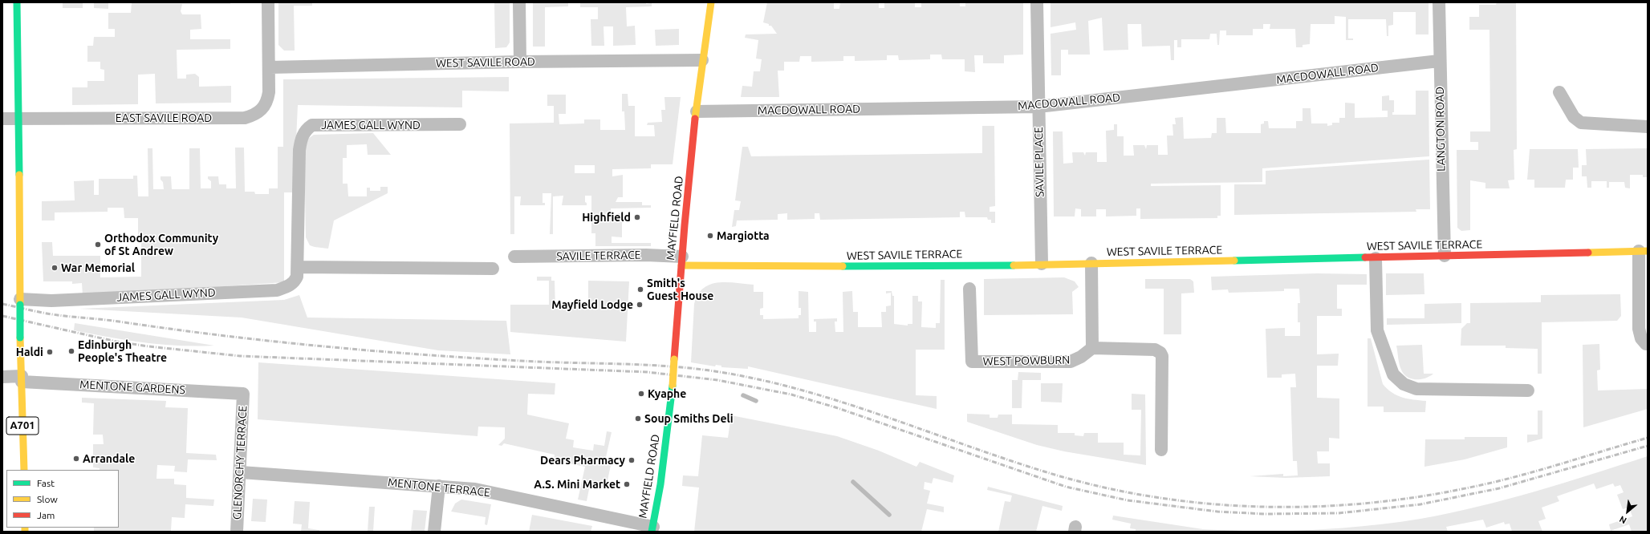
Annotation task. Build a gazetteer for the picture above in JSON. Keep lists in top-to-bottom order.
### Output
{
  "streets": {
    "street": [
      "WEST SAVILE ROAD",
      "MACDOWALL ROAD",
      "EAST SAVILE ROAD",
      "JAMES GALL WYND",
      "LANGTON ROAD",
      "SAVILE PLACE",
      "MAYFIELD ROAD",
      "WEST SAVILE TERRACE",
      "SAVILE TERRACE",
      "WEST POWBURN",
      "MENTONE GARDENS",
      "A701",
      "GLENORCHY TERRACE",
      "MENTONE TERRACE"
    ]
  },
  "crossings": [
    ["WEST SAVILE ROAD", "EAST SAVILE ROAD"],
    ["WEST SAVILE ROAD", "MAYFIELD ROAD"],
    ["MACDOWALL ROAD", "LANGTON ROAD"],
    ["MACDOWALL ROAD", "SAVILE PLACE"],
    ["MACDOWALL ROAD", "MAYFIELD ROAD"],
    ["EAST SAVILE ROAD", "A701"],
    ["JAMES GALL WYND", "A701"],
    ["LANGTON ROAD", "WEST SAVILE TERRACE"],
    ["SAVILE PLACE", "WEST SAVILE TERRACE"],
    ["MAYFIELD ROAD", "WEST SAVILE TERRACE"],
    ["MAYFIELD ROAD", "SAVILE TERRACE"],
    ["MAYFIELD ROAD", "MENTONE TERRACE"],
    ["WEST SAVILE TERRACE", "SAVILE TERRACE"],
    ["MENTONE GARDENS", "A701"],
    ["MENTONE GARDENS", "GLENORCHY TERRACE"],
    ["GLENORCHY TERRACE", "MENTONE TERRACE"]
  ],
  "places": [
    "Highfield",
    "Margiotta",
    "Orthodox Community of St Andrew",
    "War Memorial",
    "Smith's Guest House",
    "Mayfield Lodge",
    "Edinburgh People's Theatre",
    "Haldi",
    "Kyaphe",
    "Soup Smiths Deli",
    "Arrandale",
    "Dears Pharmacy",
    "A.S. Mini Market"
  ],
  "legend": ["Fast", "Slow", "Jam"],
  "north": "bottom left"
}
